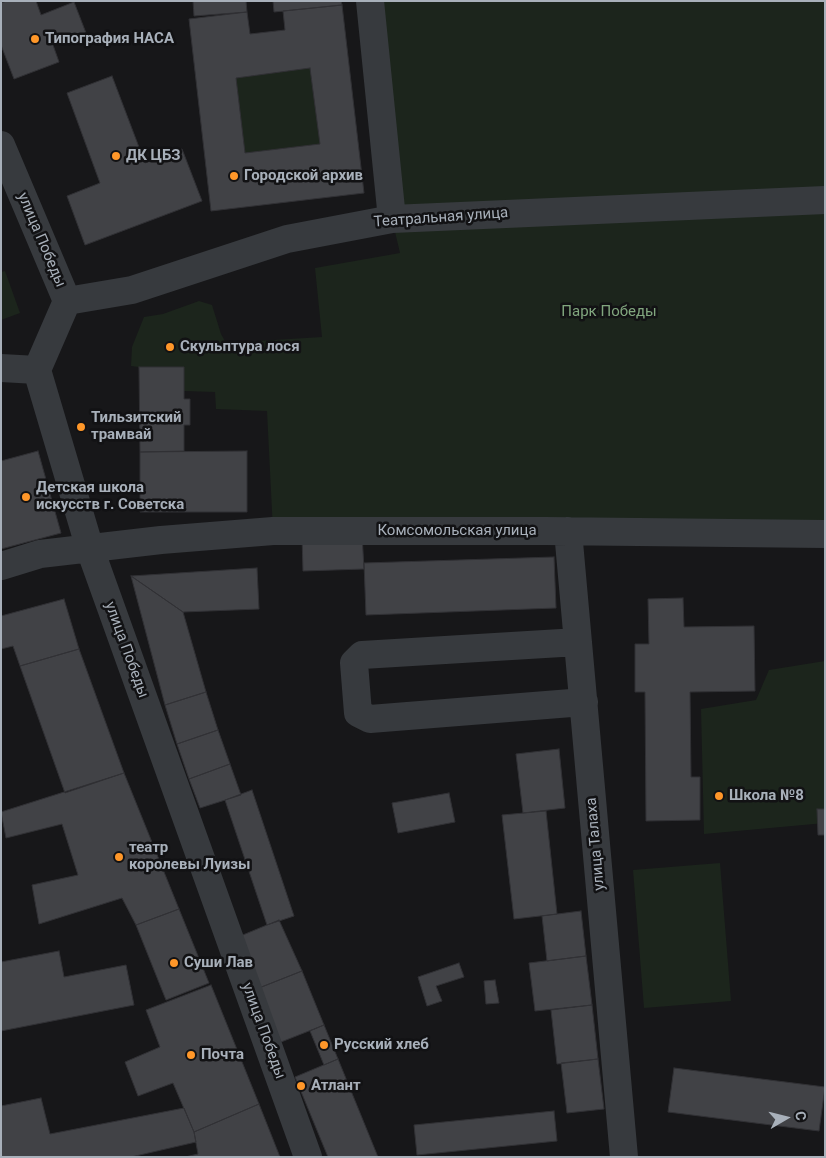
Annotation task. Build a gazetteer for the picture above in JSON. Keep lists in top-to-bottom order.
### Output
{
  "streets": {
    "street": [
      "Театральная улица",
      "улица Победы",
      "Комсомольская улица",
      "улица Талаха"
    ]
  },
  "crossings": [
    ["Театральная улица", "улица Победы"],
    ["улица Победы", "Комсомольская улица"],
    ["Комсомольская улица", "улица Талаха"]
  ],
  "parks": ["Парк Победы"],
  "places": [
    "Типография НАСА",
    "ДК ЦБЗ",
    "Городской архив",
    "Скульптура лося",
    "Тильзитский трамвай",
    "Детская школа искусств г. Советска",
    "Школа №8",
    "театр королевы Луизы",
    "Суши Лав",
    "Русский хлеб",
    "Почта",
    "Атлант"
  ],
  "north": "right"
}
